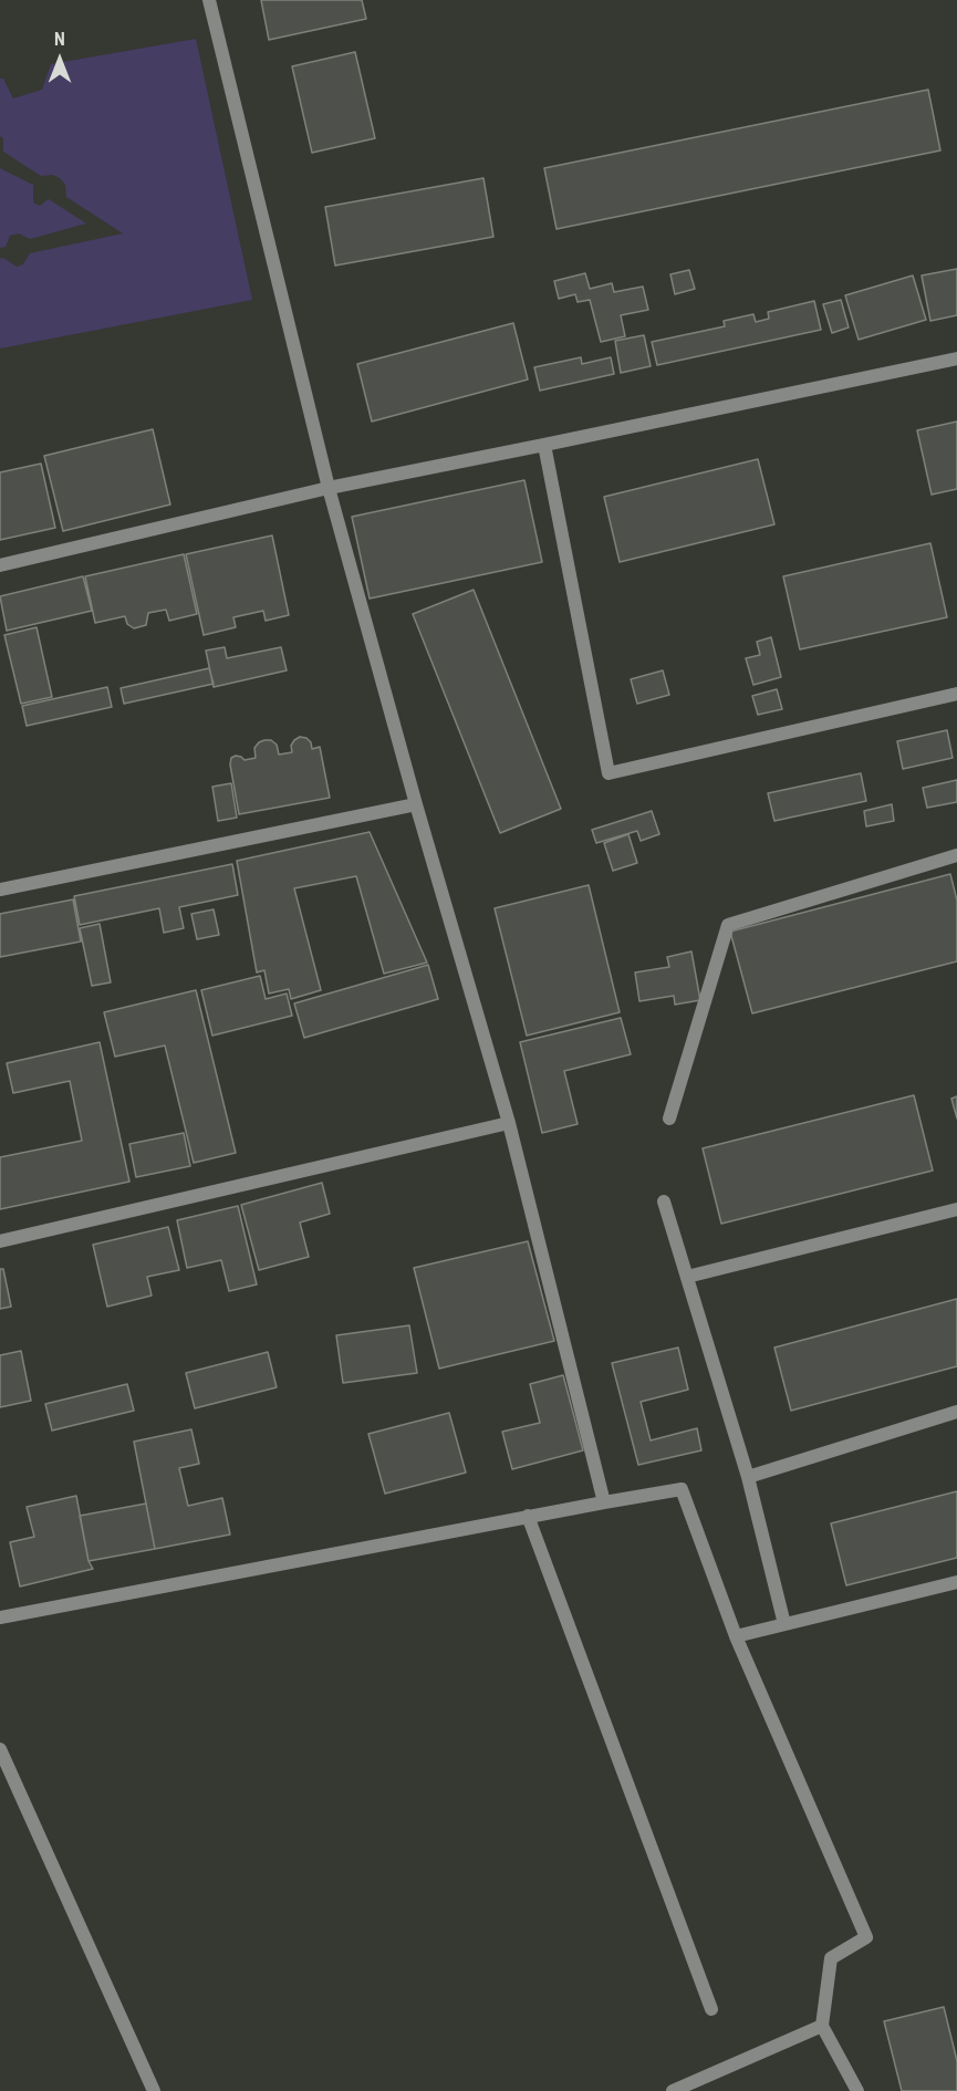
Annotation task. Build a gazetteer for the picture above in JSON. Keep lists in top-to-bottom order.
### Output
{
  "north": "top"
}
